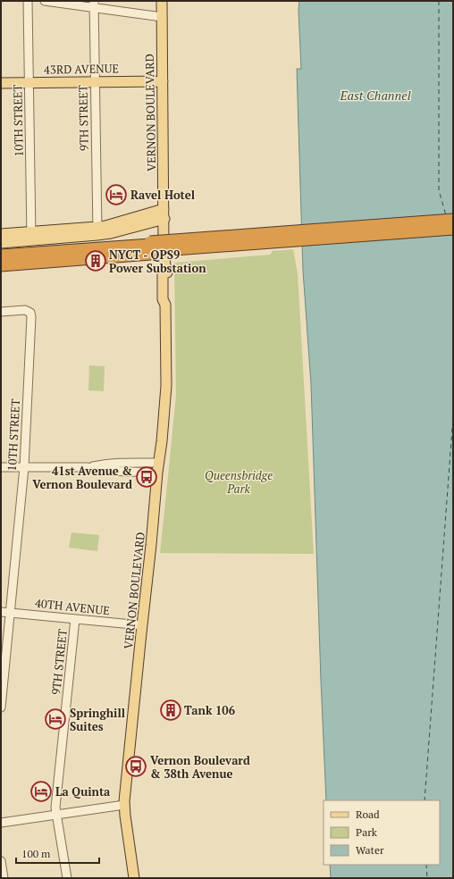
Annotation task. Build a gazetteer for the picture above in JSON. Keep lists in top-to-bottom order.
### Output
{
  "streets": {
    "main road": ["43RD AVENUE", "VERNON BOULEVARD"],
    "street": ["9TH STREET", "10TH STREET", "40TH AVENUE"]
  },
  "crossings": [
    ["43RD AVENUE", "VERNON BOULEVARD"],
    ["43RD AVENUE", "9TH STREET"],
    ["43RD AVENUE", "10TH STREET"],
    ["VERNON BOULEVARD", "40TH AVENUE"],
    ["9TH STREET", "40TH AVENUE"],
    ["10TH STREET", "40TH AVENUE"]
  ],
  "water": ["East Channel"],
  "parks": ["Queensbridge Park"],
  "places": {
    "hotel": ["Ravel Hotel", "Springhill Suites", "La Quinta"],
    "building": ["NYCT - QPS9 Power Substation", "Tank 106"],
    "bus stop": ["41st Avenue & Vernon Boulevard", "Vernon Boulevard & 38th Avenue"]
  },
  "legend": ["Road", "Park", "Water"],
  "scale_bar": "100 m"
}
